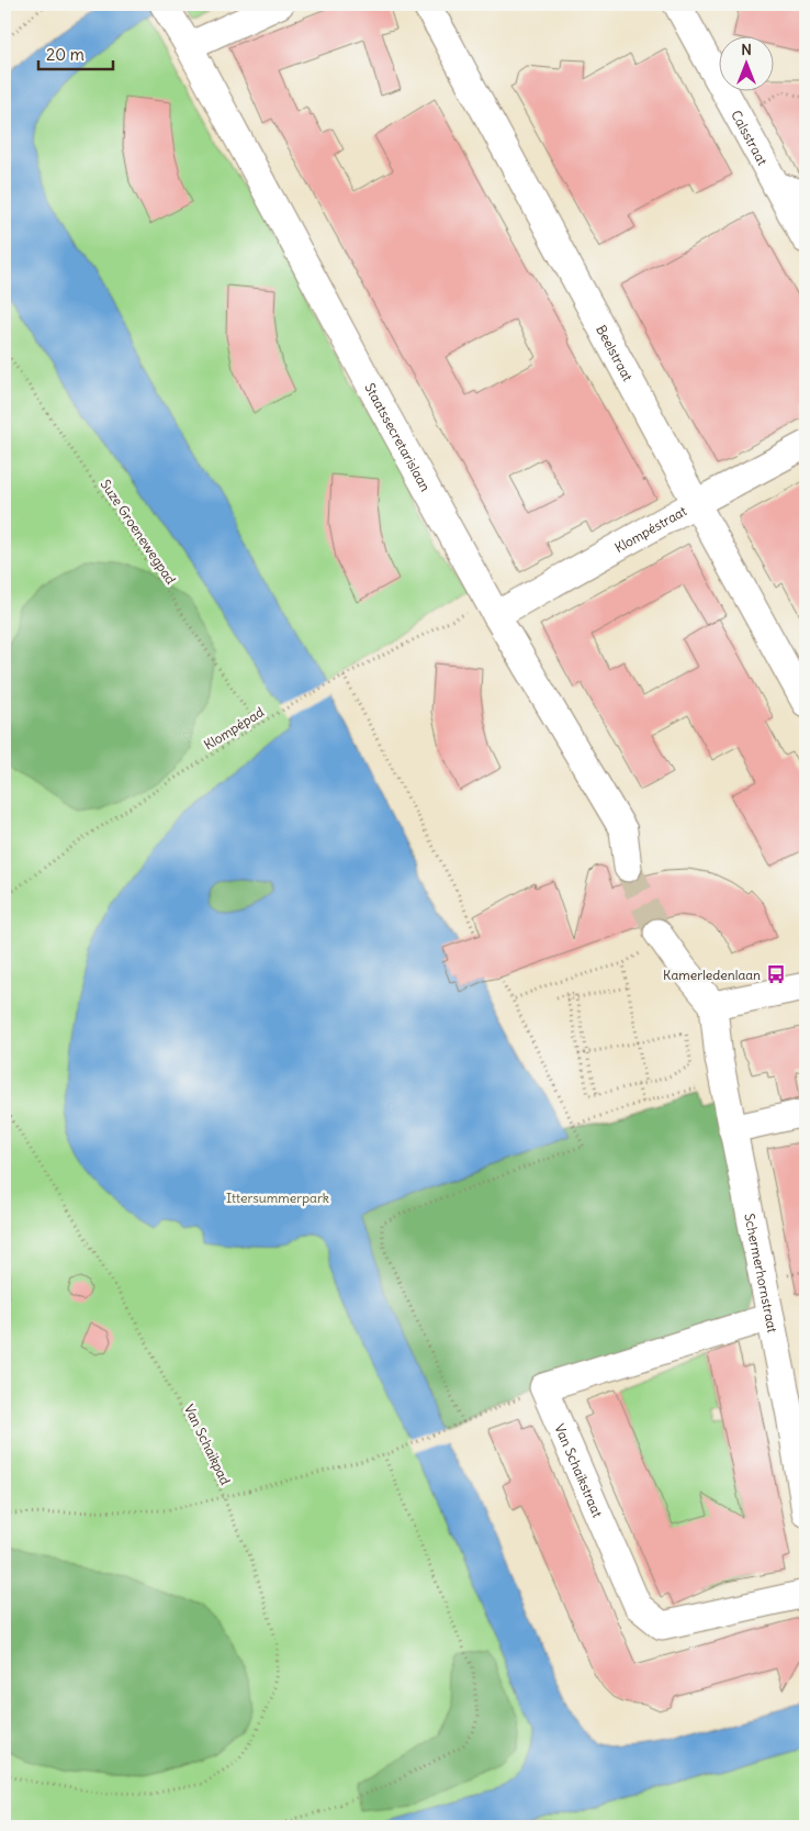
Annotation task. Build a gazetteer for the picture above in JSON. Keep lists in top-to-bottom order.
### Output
{
  "streets": {
    "street": [
      "Calsstraat",
      "Beelstraat",
      "Staatssecretarislaan",
      "Klompéstraat",
      "Schermerhornstraat",
      "Van Schaikstraat"
    ],
    "path": ["Suze Groenewegpad", "Klompépad", "Van Schaikpad"]
  },
  "crossings": [
    ["Beelstraat", "Klompéstraat"],
    ["Staatssecretarislaan", "Klompéstraat"],
    ["Staatssecretarislaan", "Klompépad"],
    ["Klompéstraat", "Klompépad"],
    ["Suze Groenewegpad", "Klompépad"],
    ["Van Schaikpad", "Van Schaikstraat"]
  ],
  "parks": ["Ittersummerpark"],
  "places": {
    "bus stop": ["Kamerledenlaan"]
  },
  "scale_bar": "20 m",
  "north": "top"
}
